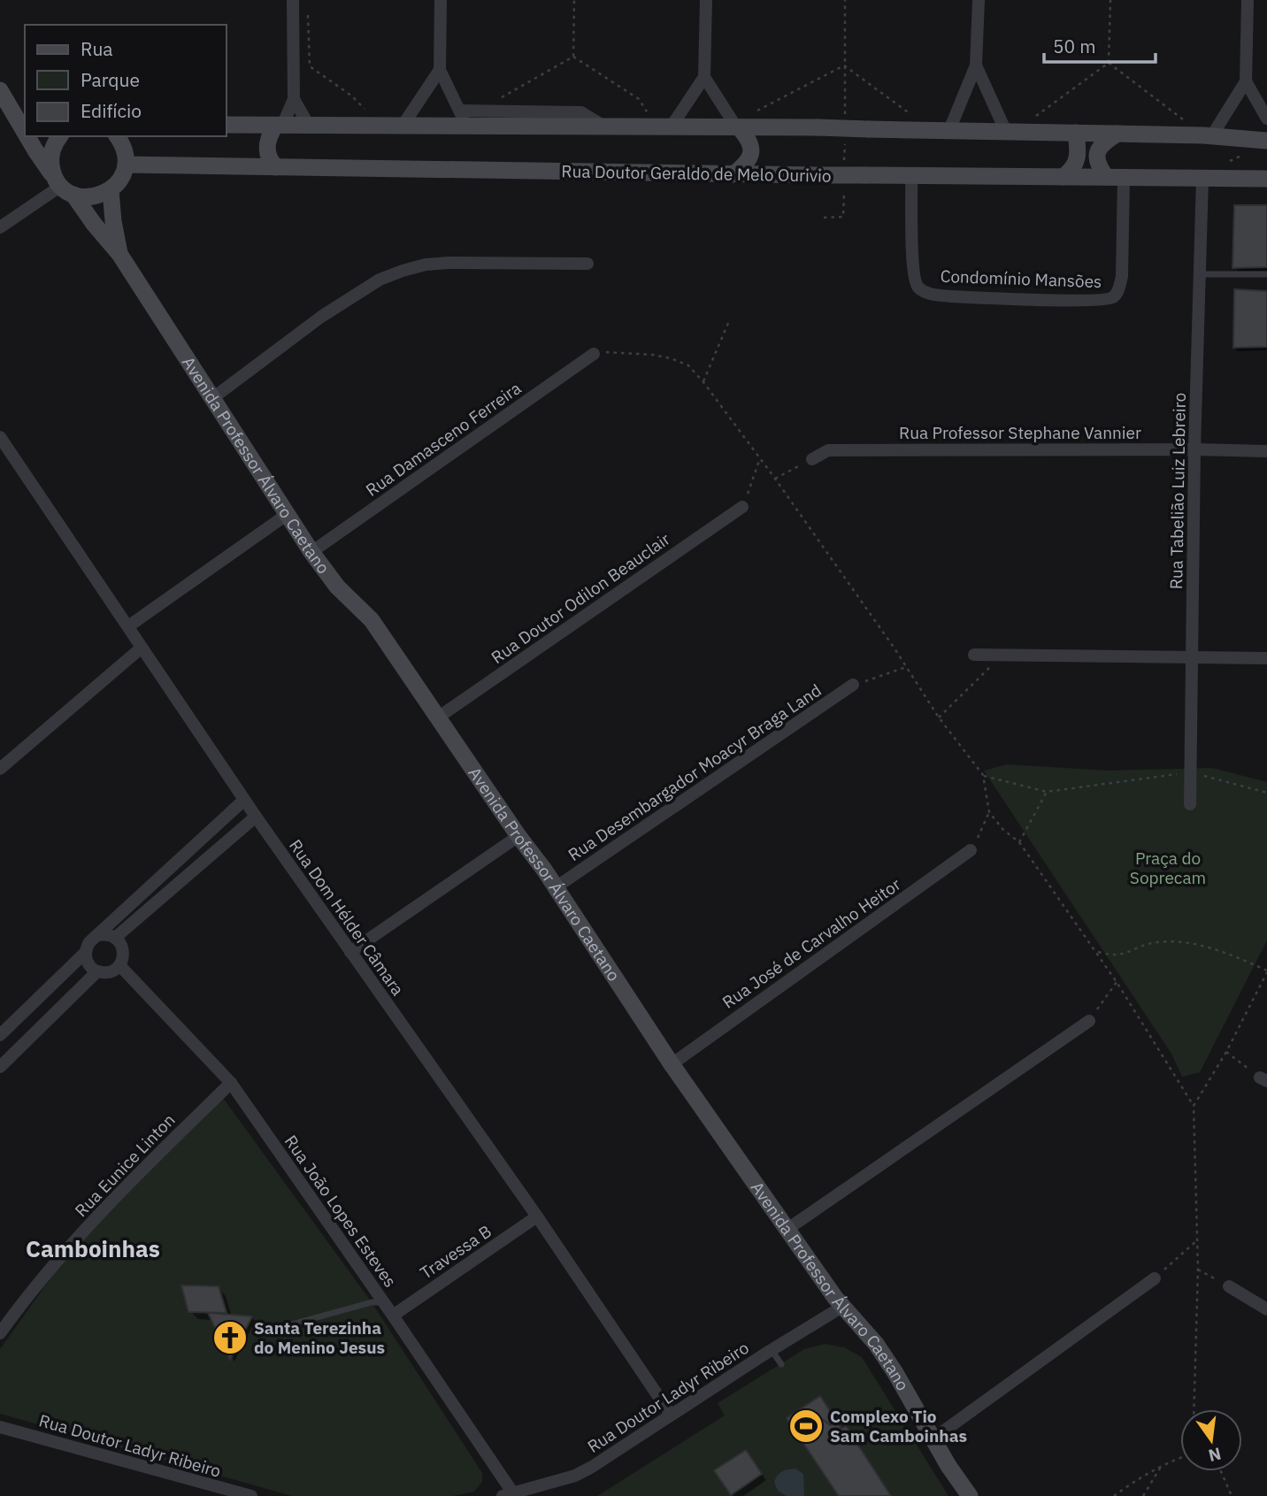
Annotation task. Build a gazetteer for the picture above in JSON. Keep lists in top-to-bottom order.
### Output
{
  "streets": {
    "street": [
      "Rua Doutor Geraldo de Melo Ourivio",
      "Condomínio Mansões",
      "Rua Professor Stephane Vannier",
      "Rua Damasceno Ferreira",
      "Avenida Professor Álvaro Caetano",
      "Rua Tabelião Luiz Lebreiro",
      "Rua Doutor Odilon Beauclair",
      "Rua Desembargador Moacyr Braga Land",
      "Rua Dom Hélder Câmara",
      "Rua José de Carvalho Heitor",
      "Rua Eunice Linton",
      "Rua João Lopes Esteves",
      "Travessa B",
      "Rua Doutor Ladyr Ribeiro"
    ]
  },
  "crossings": [
    ["Rua Doutor Geraldo de Melo Ourivio", "Condomínio Mansões"],
    ["Rua Doutor Geraldo de Melo Ourivio", "Rua Tabelião Luiz Lebreiro"],
    ["Rua Professor Stephane Vannier", "Rua Tabelião Luiz Lebreiro"],
    ["Rua Damasceno Ferreira", "Avenida Professor Álvaro Caetano"],
    ["Avenida Professor Álvaro Caetano", "Rua Doutor Odilon Beauclair"],
    ["Avenida Professor Álvaro Caetano", "Rua Desembargador Moacyr Braga Land"],
    ["Avenida Professor Álvaro Caetano", "Rua José de Carvalho Heitor"],
    ["Avenida Professor Álvaro Caetano", "Rua Doutor Ladyr Ribeiro"],
    ["Rua Dom Hélder Câmara", "Travessa B"],
    ["Rua Dom Hélder Câmara", "Rua Doutor Ladyr Ribeiro"],
    ["Rua Eunice Linton", "Rua João Lopes Esteves"],
    ["Rua João Lopes Esteves", "Travessa B"],
    ["Rua João Lopes Esteves", "Rua Doutor Ladyr Ribeiro"]
  ],
  "districts": ["Camboinhas"],
  "parks": ["Praça do Soprecam"],
  "places": {
    "church": ["Santa Terezinha do Menino Jesus"],
    "sports": ["Complexo Tio Sam Camboinhas"]
  },
  "legend": ["Rua", "Parque", "Edifício"],
  "scale_bar": "50 m",
  "north": "bottom"
}
